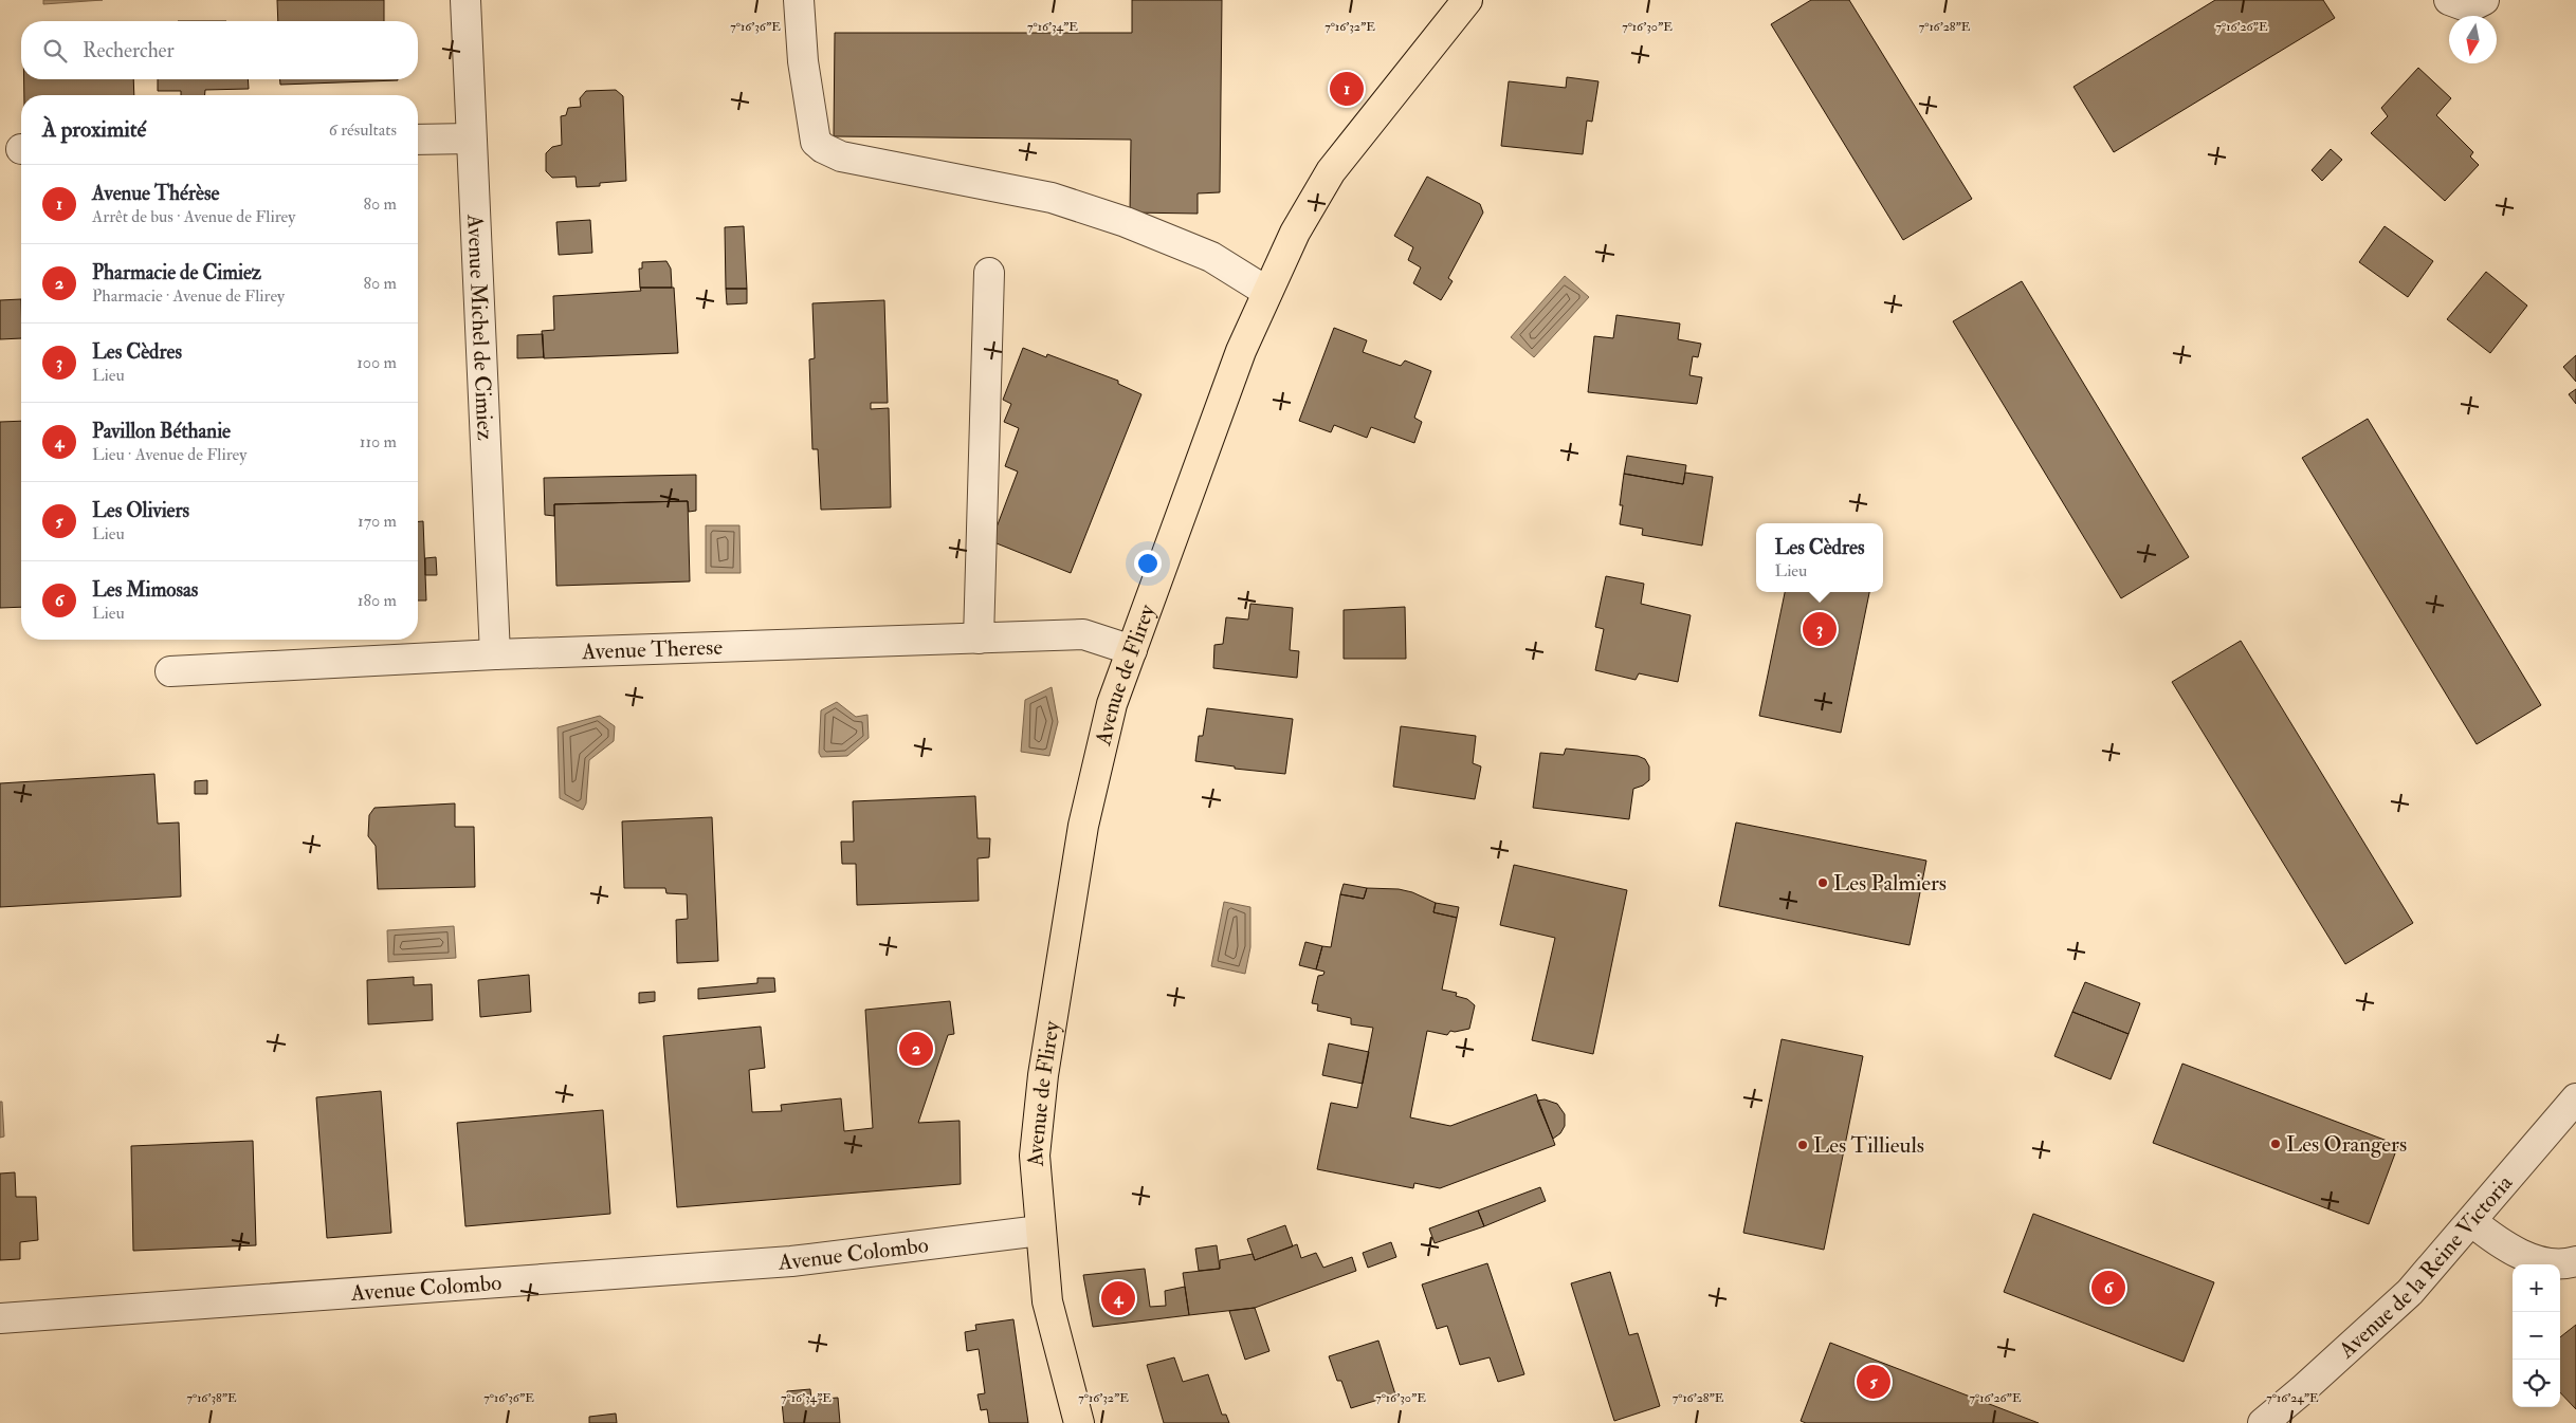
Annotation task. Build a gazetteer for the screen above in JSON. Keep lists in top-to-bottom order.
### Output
{
  "streets": {
    "main road": ["Avenue de Flirey"],
    "street": [
      "Avenue Michel de Cimiez",
      "Avenue Therese",
      "Avenue Colombo",
      "Avenue de la Reine Victoria"
    ]
  },
  "crossings": [
    ["Avenue Michel de Cimiez", "Avenue Therese"],
    ["Avenue Therese", "Avenue de Flirey"],
    ["Avenue de Flirey", "Avenue Colombo"]
  ],
  "places": ["Les Palmiers", "Les Orangers", "Les Tillieuls"],
  "north": "bottom",
  "page": {
    "search": "Rechercher",
    "pins": [
      "1",
      "3",
      "2",
      "6",
      "4",
      "5"
    ],
    "heading": ["À proximité", "6 résultats"],
    "list": [
      {
        "mark": "1",
        "name": "Avenue Thérèse",
        "note": "Arrêt de bus · Avenue de Flirey",
        "value": "80 m"
      },
      {
        "mark": "2",
        "name": "Pharmacie de Cimiez",
        "note": "Pharmacie · Avenue de Flirey",
        "value": "80 m"
      },
      {
        "mark": "3",
        "name": "Les Cèdres",
        "note": "Lieu",
        "value": "100 m"
      },
      {
        "mark": "4",
        "name": "Pavillon Béthanie",
        "note": "Lieu · Avenue de Flirey",
        "value": "110 m"
      },
      {
        "mark": "5",
        "name": "Les Oliviers",
        "note": "Lieu",
        "value": "170 m"
      },
      {
        "mark": "6",
        "name": "Les Mimosas",
        "note": "Lieu",
        "value": "180 m"
      }
    ],
    "popup": ["Les Cèdres", "Lieu"],
    "map_buttons": ["+", "−"]
  },
  "coordinates": [
    "7°16'36\"E",
    "7°16'34\"E",
    "7°16'32\"E",
    "7°16'30\"E",
    "7°16'28\"E",
    "7°16'26\"E",
    "7°16'38\"E",
    "7°16'24\"E"
  ]
}
